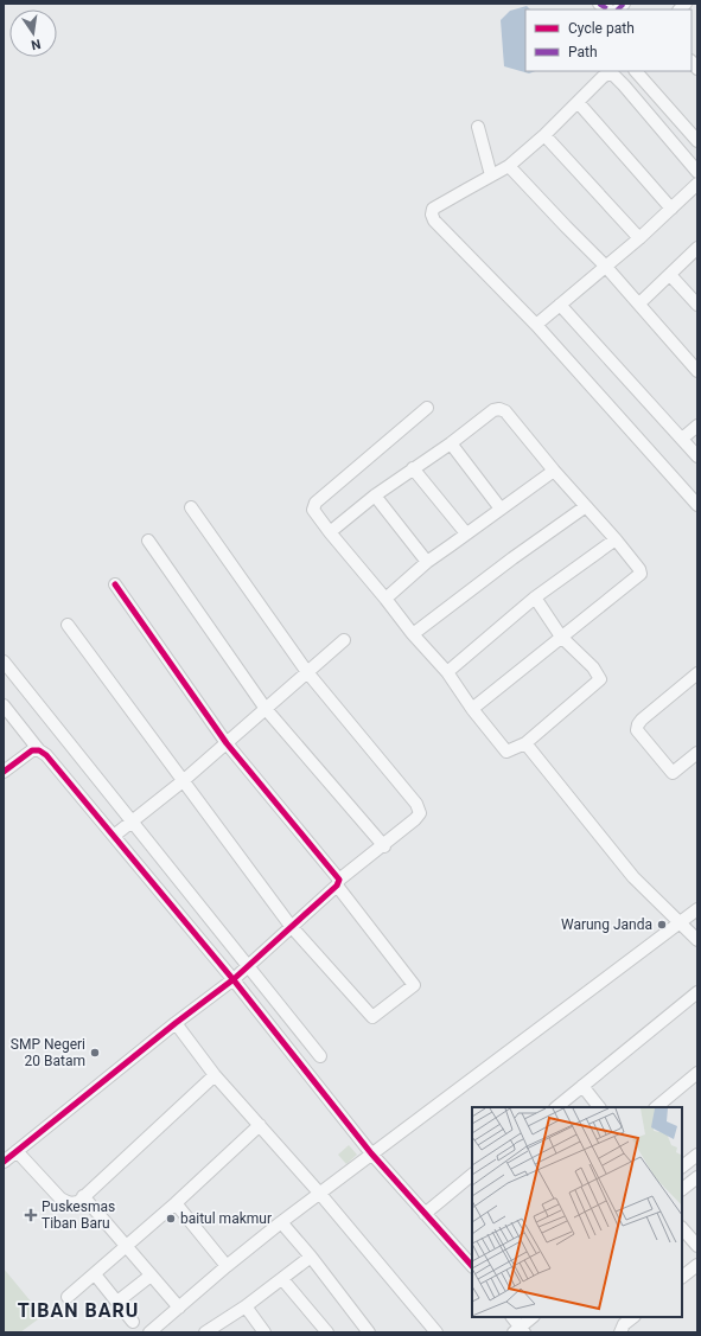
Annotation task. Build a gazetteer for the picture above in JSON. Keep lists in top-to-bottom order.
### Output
{
  "districts": ["TIBAN BARU"],
  "places": {
    "other": ["Warung Janda", "SMP Negeri 20 Batam", "baitul makmur"],
    "health": ["Puskesmas Tiban Baru"]
  },
  "legend": ["Cycle path", "Path"],
  "north": "bottom"
}
